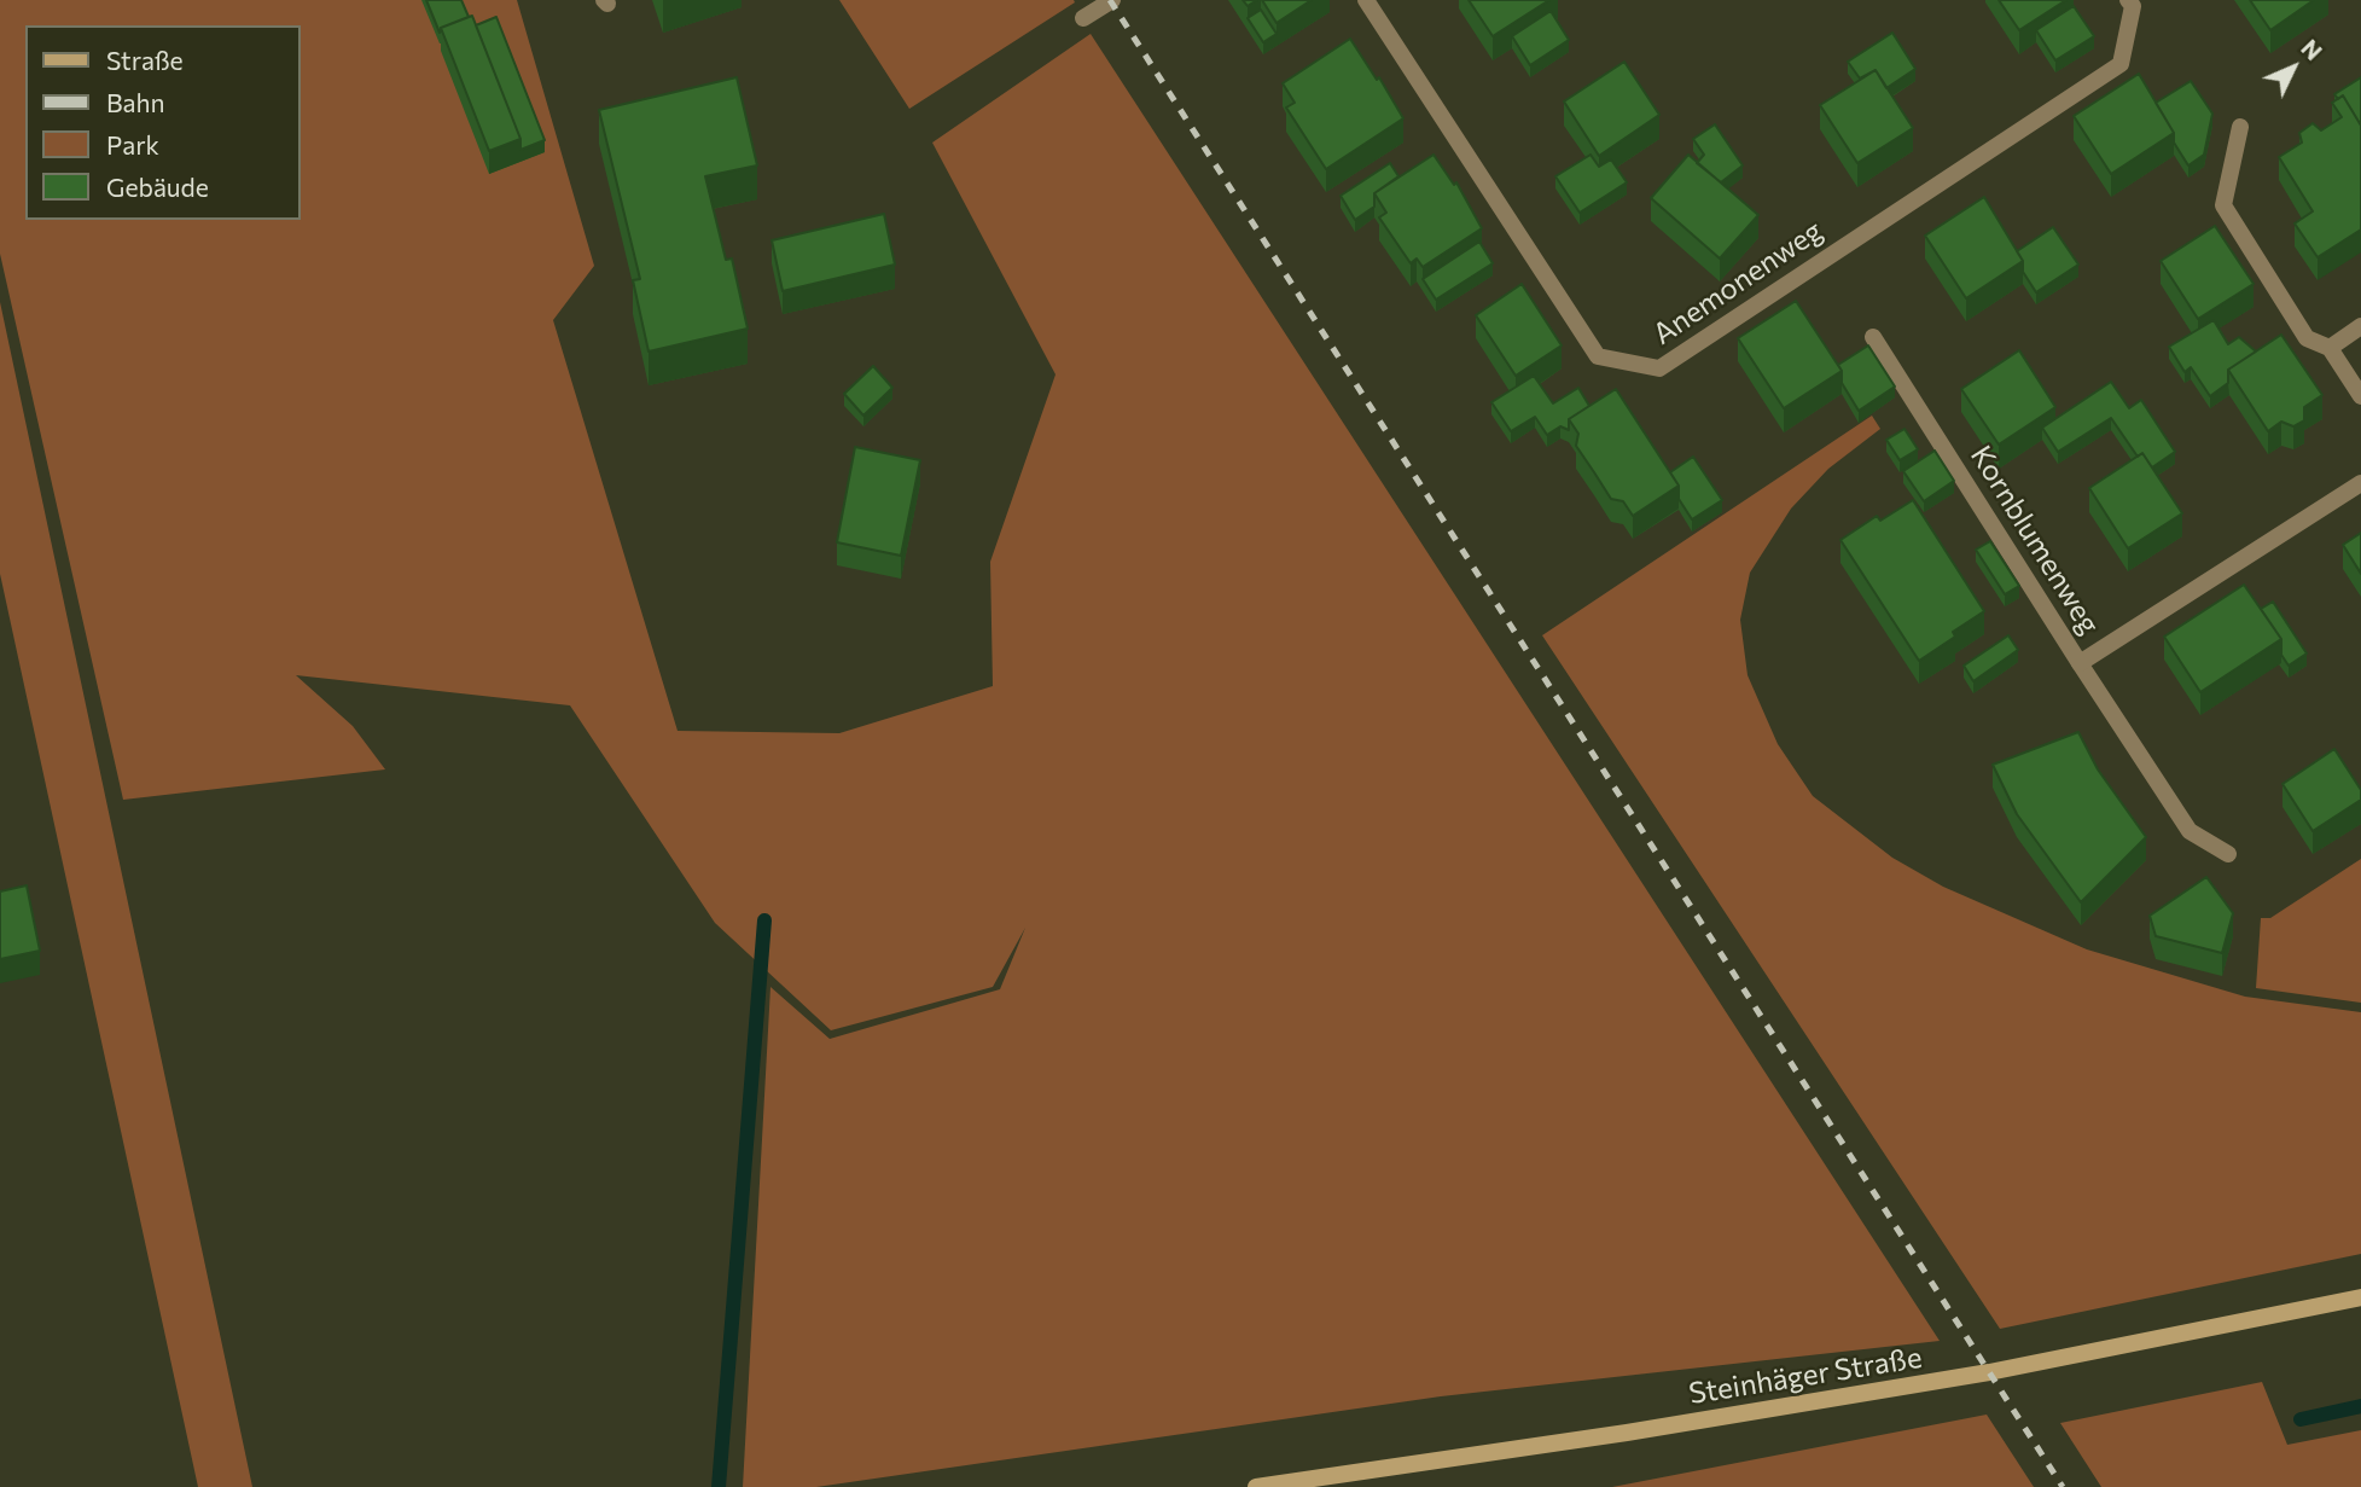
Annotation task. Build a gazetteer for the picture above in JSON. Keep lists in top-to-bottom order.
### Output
{
  "streets": {
    "main road": ["Steinhäger Straße"],
    "street": ["Anemonenweg", "Kornblumenweg"]
  },
  "legend": [
    "Straße",
    "Bahn",
    "Park",
    "Gebäude"
  ],
  "north": "top right"
}
